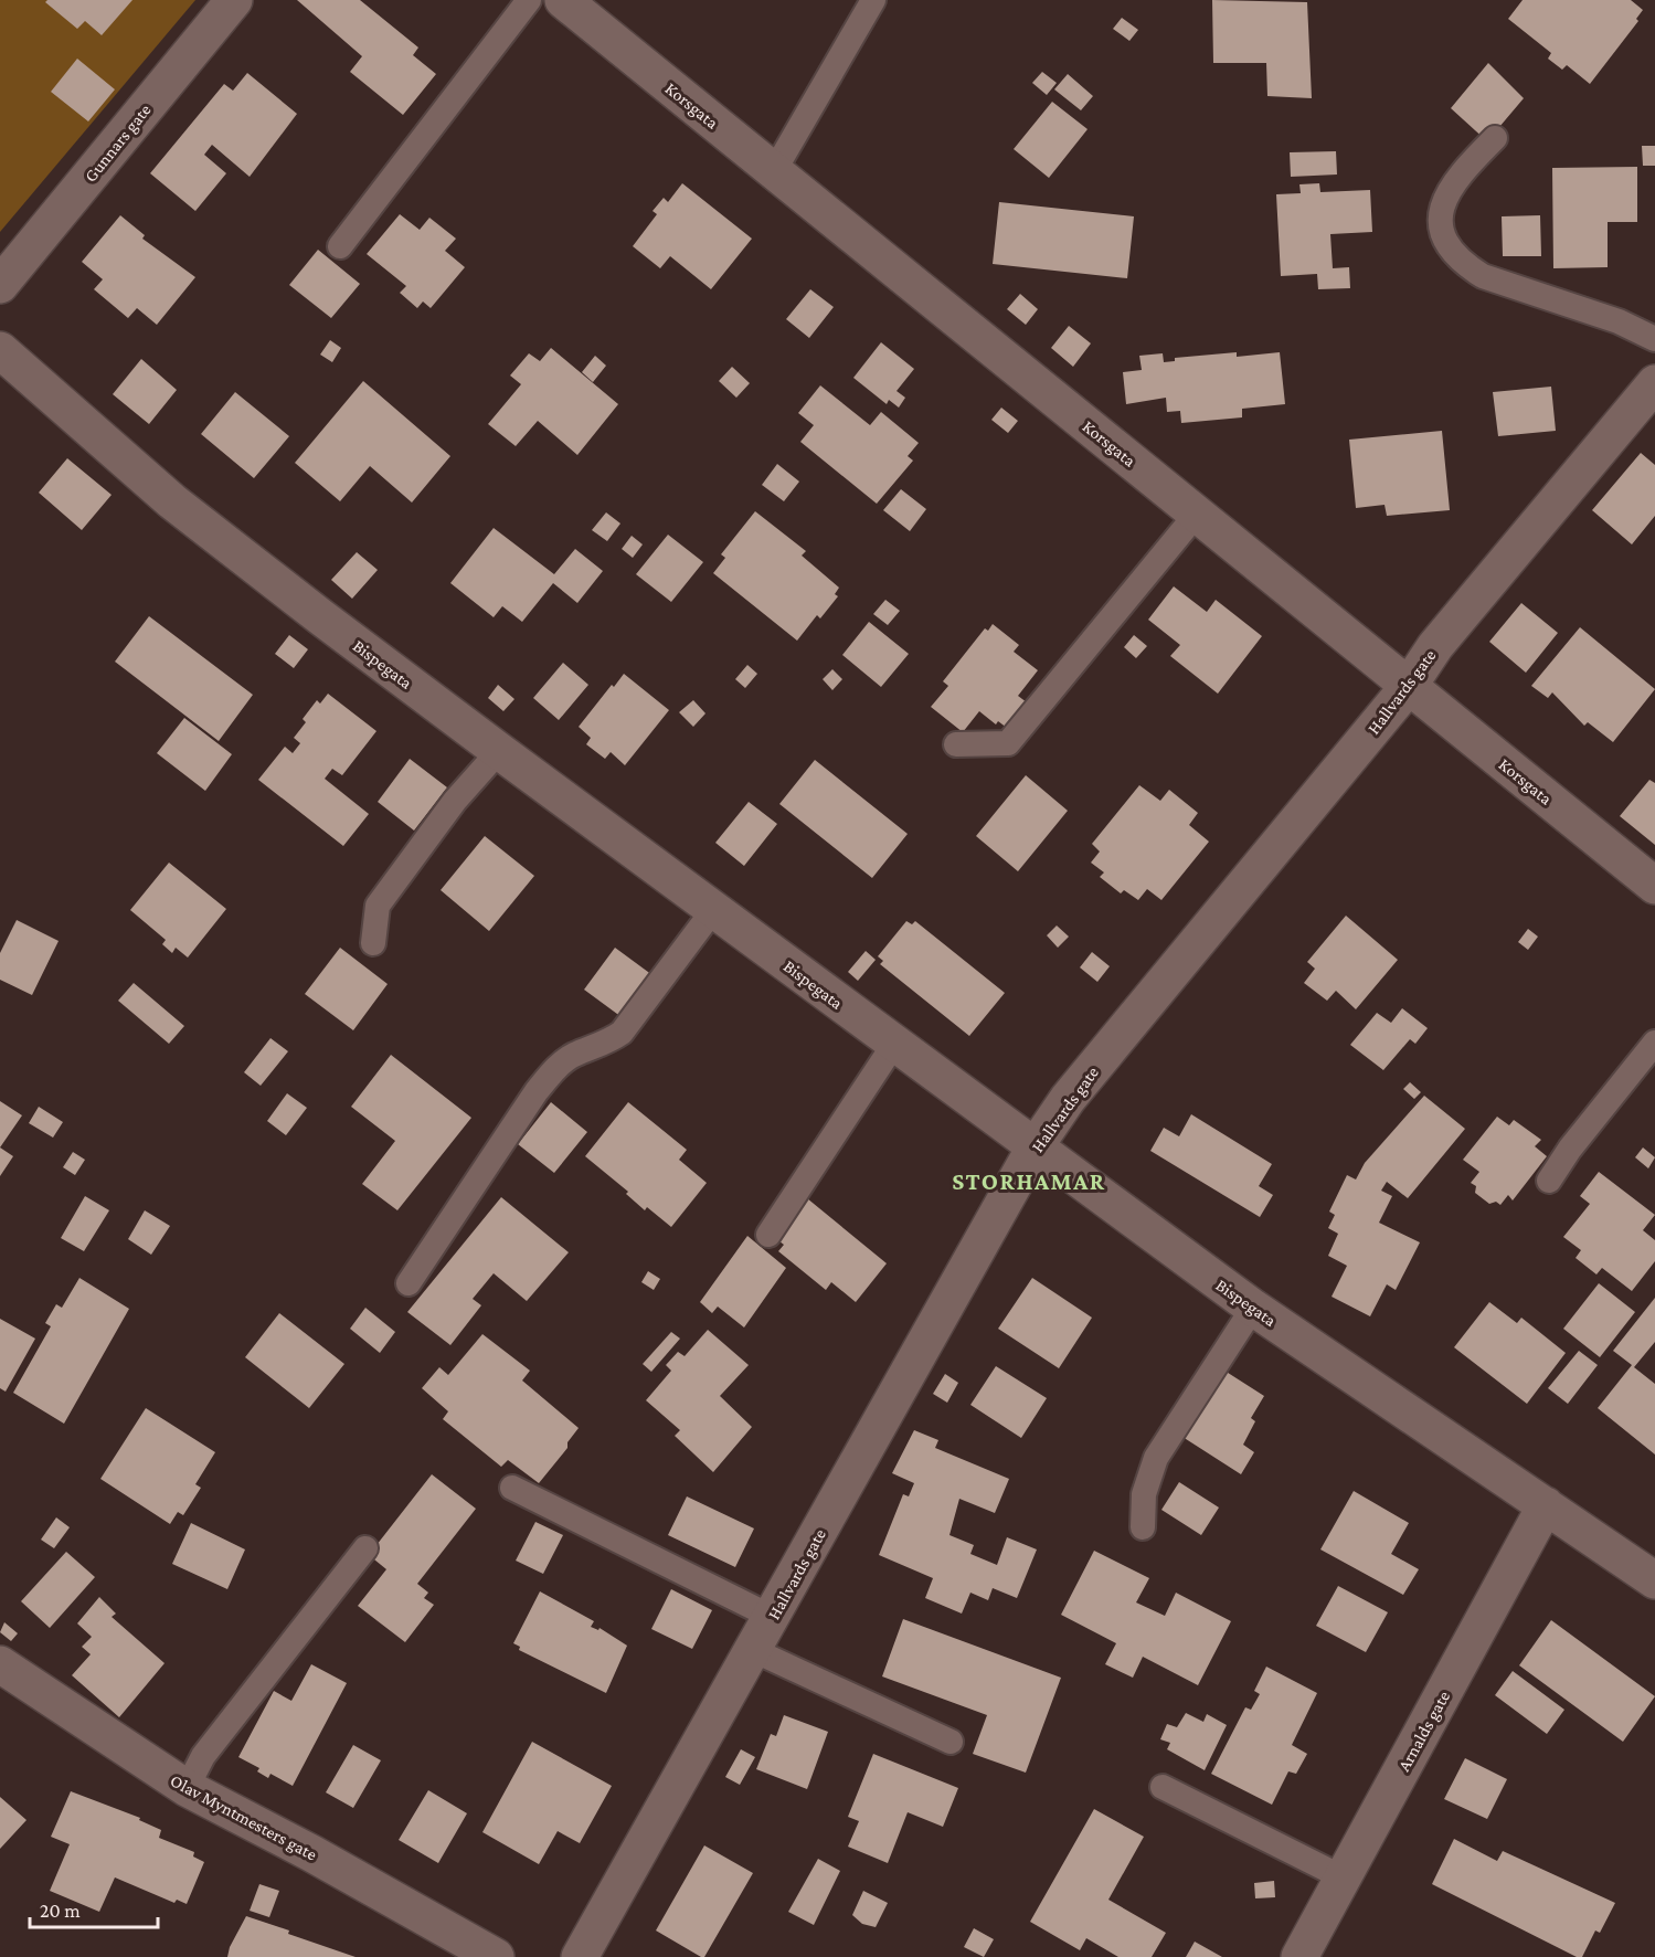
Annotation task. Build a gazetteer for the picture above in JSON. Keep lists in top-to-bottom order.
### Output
{
  "streets": {
    "street": [
      "Korsgata",
      "Gunnars gate",
      "Bispegata",
      "Hallvards gate",
      "Arnalds gate",
      "Olav Myntmesters gate"
    ]
  },
  "crossings": [
    ["Korsgata", "Hallvards gate"],
    ["Bispegata", "Hallvards gate"],
    ["Bispegata", "Arnalds gate"]
  ],
  "districts": ["STORHAMAR"],
  "scale_bar": "20 m"
}
